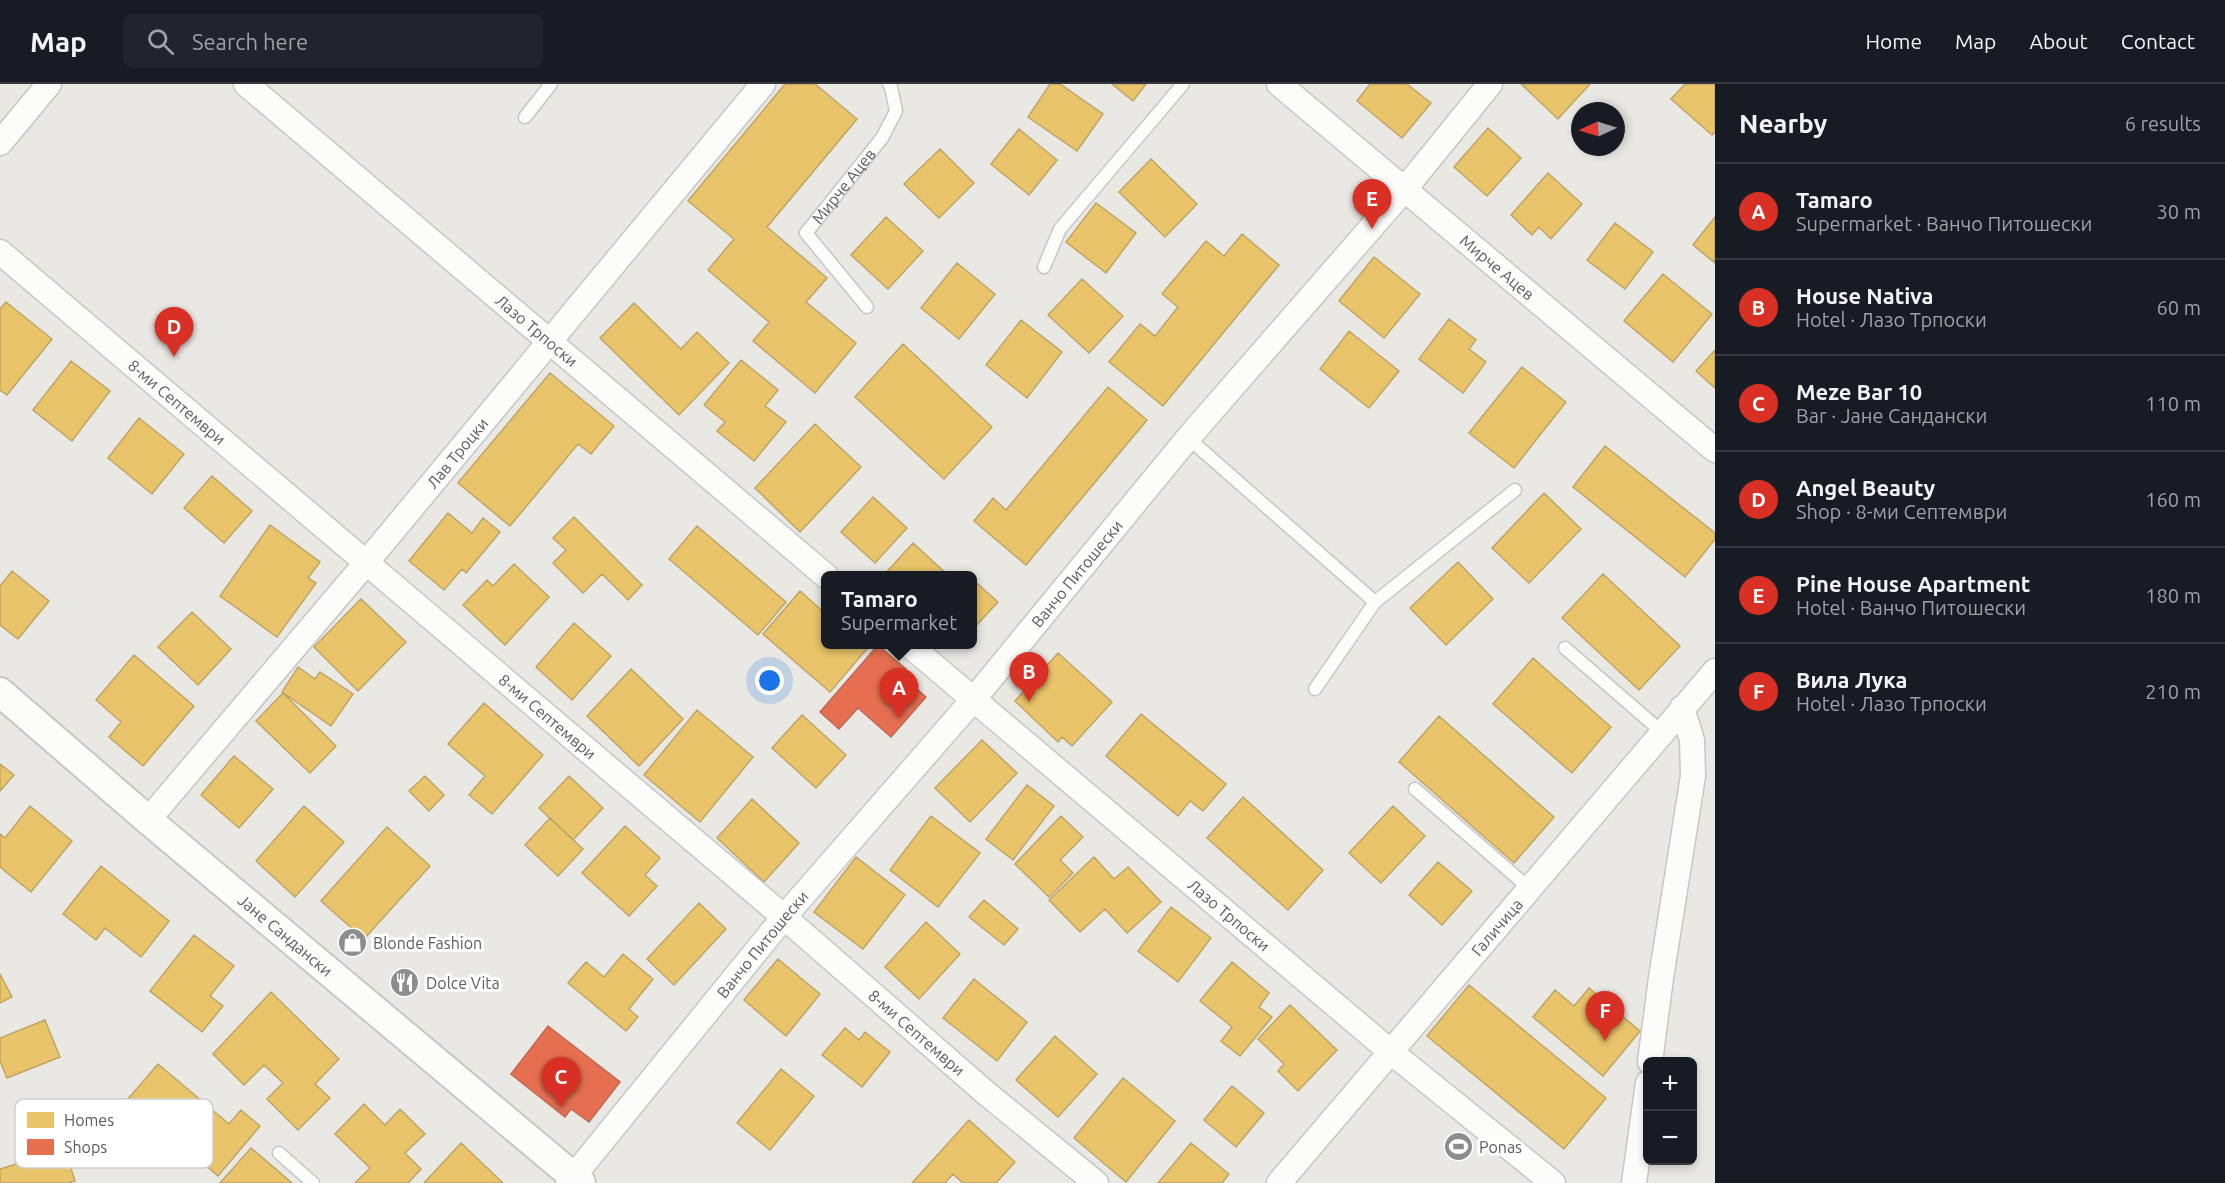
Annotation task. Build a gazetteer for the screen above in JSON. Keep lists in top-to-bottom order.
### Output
{
  "streets": {
    "street": [
      "Мирче Ацев",
      "Лазо Трпоски",
      "8-ми Септември",
      "Лав Троцки",
      "Ванчо Питошески",
      "Галичица",
      "Јане Сандански"
    ]
  },
  "crossings": [
    ["Мирче Ацев", "Ванчо Питошески"],
    ["Лазо Трпоски", "Лав Троцки"],
    ["Лазо Трпоски", "Ванчо Питошески"],
    ["Лазо Трпоски", "Галичица"],
    ["8-ми Септември", "Лав Троцки"],
    ["8-ми Септември", "Ванчо Питошески"],
    ["Лав Троцки", "Јане Сандански"],
    ["Ванчо Питошески", "Јане Сандански"]
  ],
  "places": {
    "shop": ["Blonde Fashion"],
    "restaurant": ["Dolce Vita"],
    "sports": ["Ponas"]
  },
  "legend": ["Homes", "Shops"],
  "north": "left",
  "page": {
    "header": "Map",
    "search": "Search here",
    "nav": [
      "Home",
      "Map",
      "About",
      "Contact"
    ],
    "heading": ["Nearby", "6 results"],
    "list": [
      {
        "mark": "A",
        "name": "Tamaro",
        "note": "Supermarket · Ванчо Питошески",
        "value": "30 m"
      },
      {
        "mark": "B",
        "name": "House Nativa",
        "note": "Hotel · Лазо Трпоски",
        "value": "60 m"
      },
      {
        "mark": "C",
        "name": "Meze Bar 10",
        "note": "Bar · Јане Сандански",
        "value": "110 m"
      },
      {
        "mark": "D",
        "name": "Angel Beauty",
        "note": "Shop · 8-ми Септември",
        "value": "160 m"
      },
      {
        "mark": "E",
        "name": "Pine House Apartment",
        "note": "Hotel · Ванчо Питошески",
        "value": "180 m"
      },
      {
        "mark": "F",
        "name": "Вила Лука",
        "note": "Hotel · Лазо Трпоски",
        "value": "210 m"
      }
    ],
    "pins": [
      "E",
      "D",
      "B",
      "A",
      "F",
      "C"
    ],
    "popup": ["Tamaro", "Supermarket"],
    "map_buttons": ["+", "−"]
  }
}
